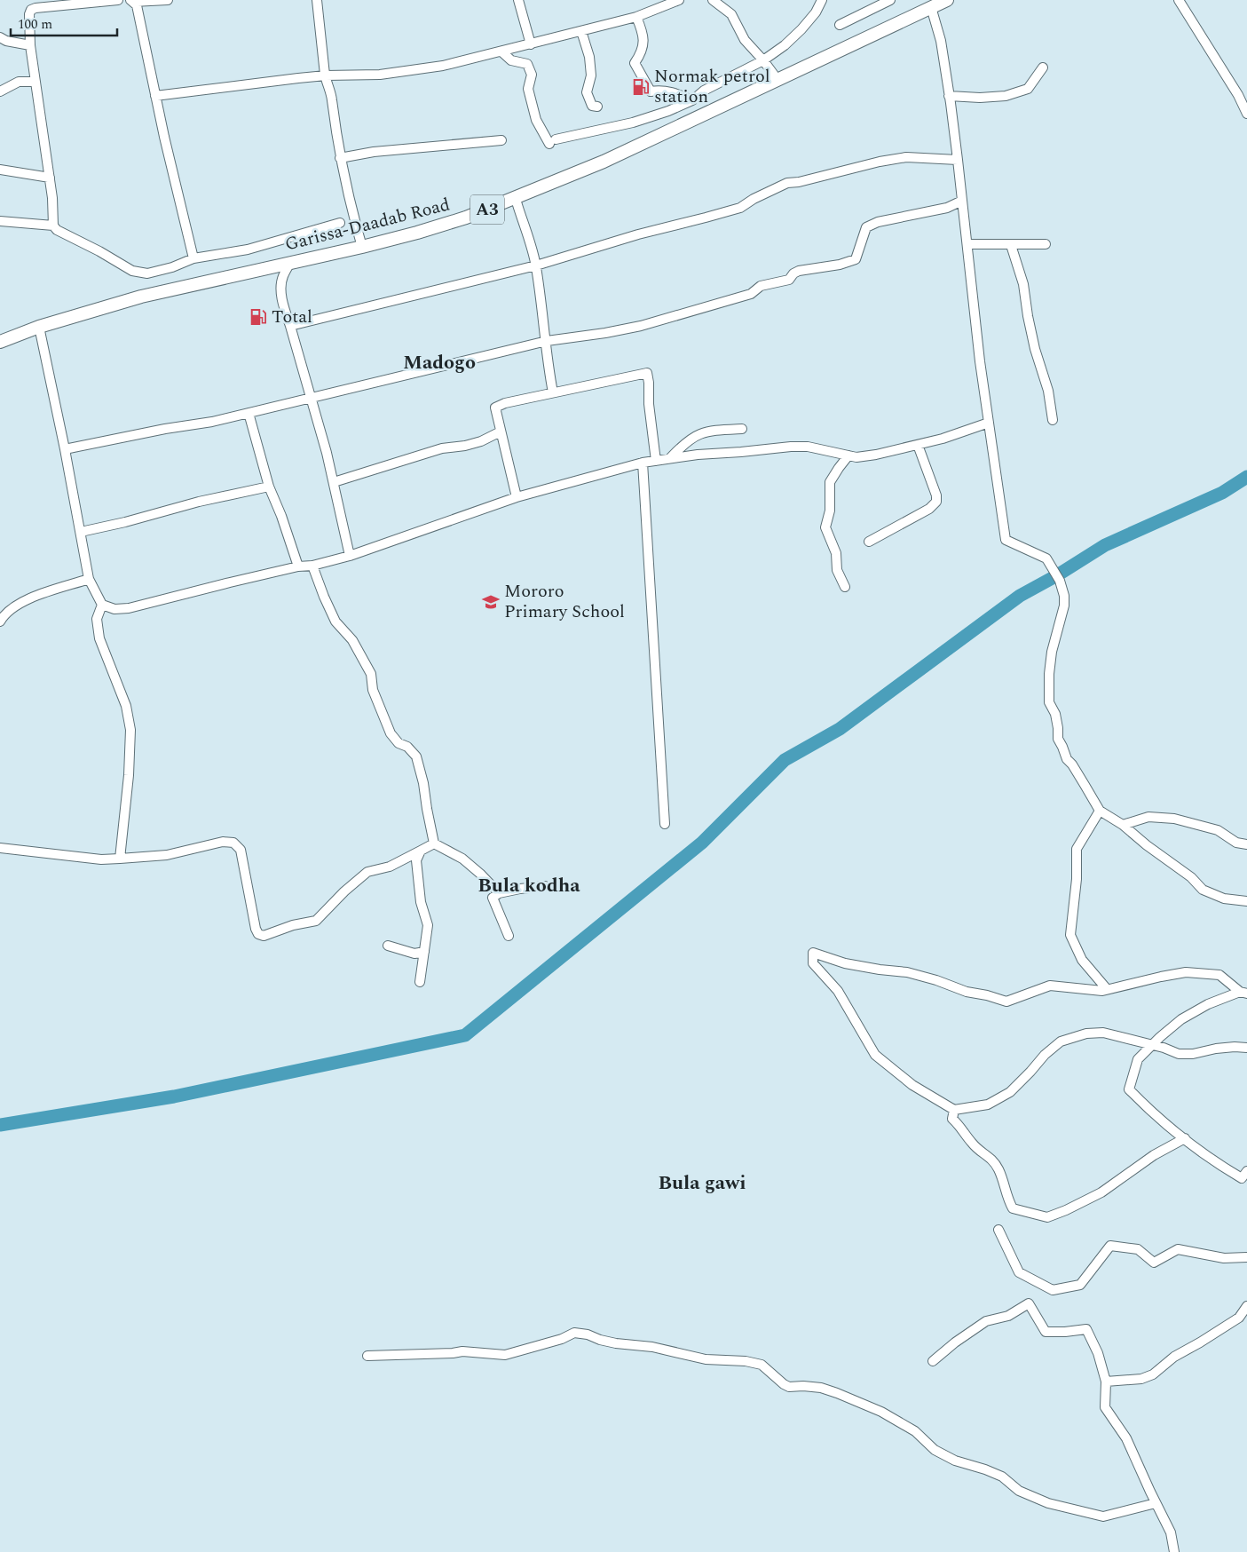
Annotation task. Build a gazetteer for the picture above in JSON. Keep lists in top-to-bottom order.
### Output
{
  "streets": {
    "highway": ["A3", "Garissa-Daadab Road"]
  },
  "districts": ["Madogo", "Bula kodha", "Bula gawi"],
  "places": {
    "fuel station": ["Normak petrol station", "Total"],
    "school or university": ["Mororo Primary School"]
  },
  "scale_bar": "100 m"
}
